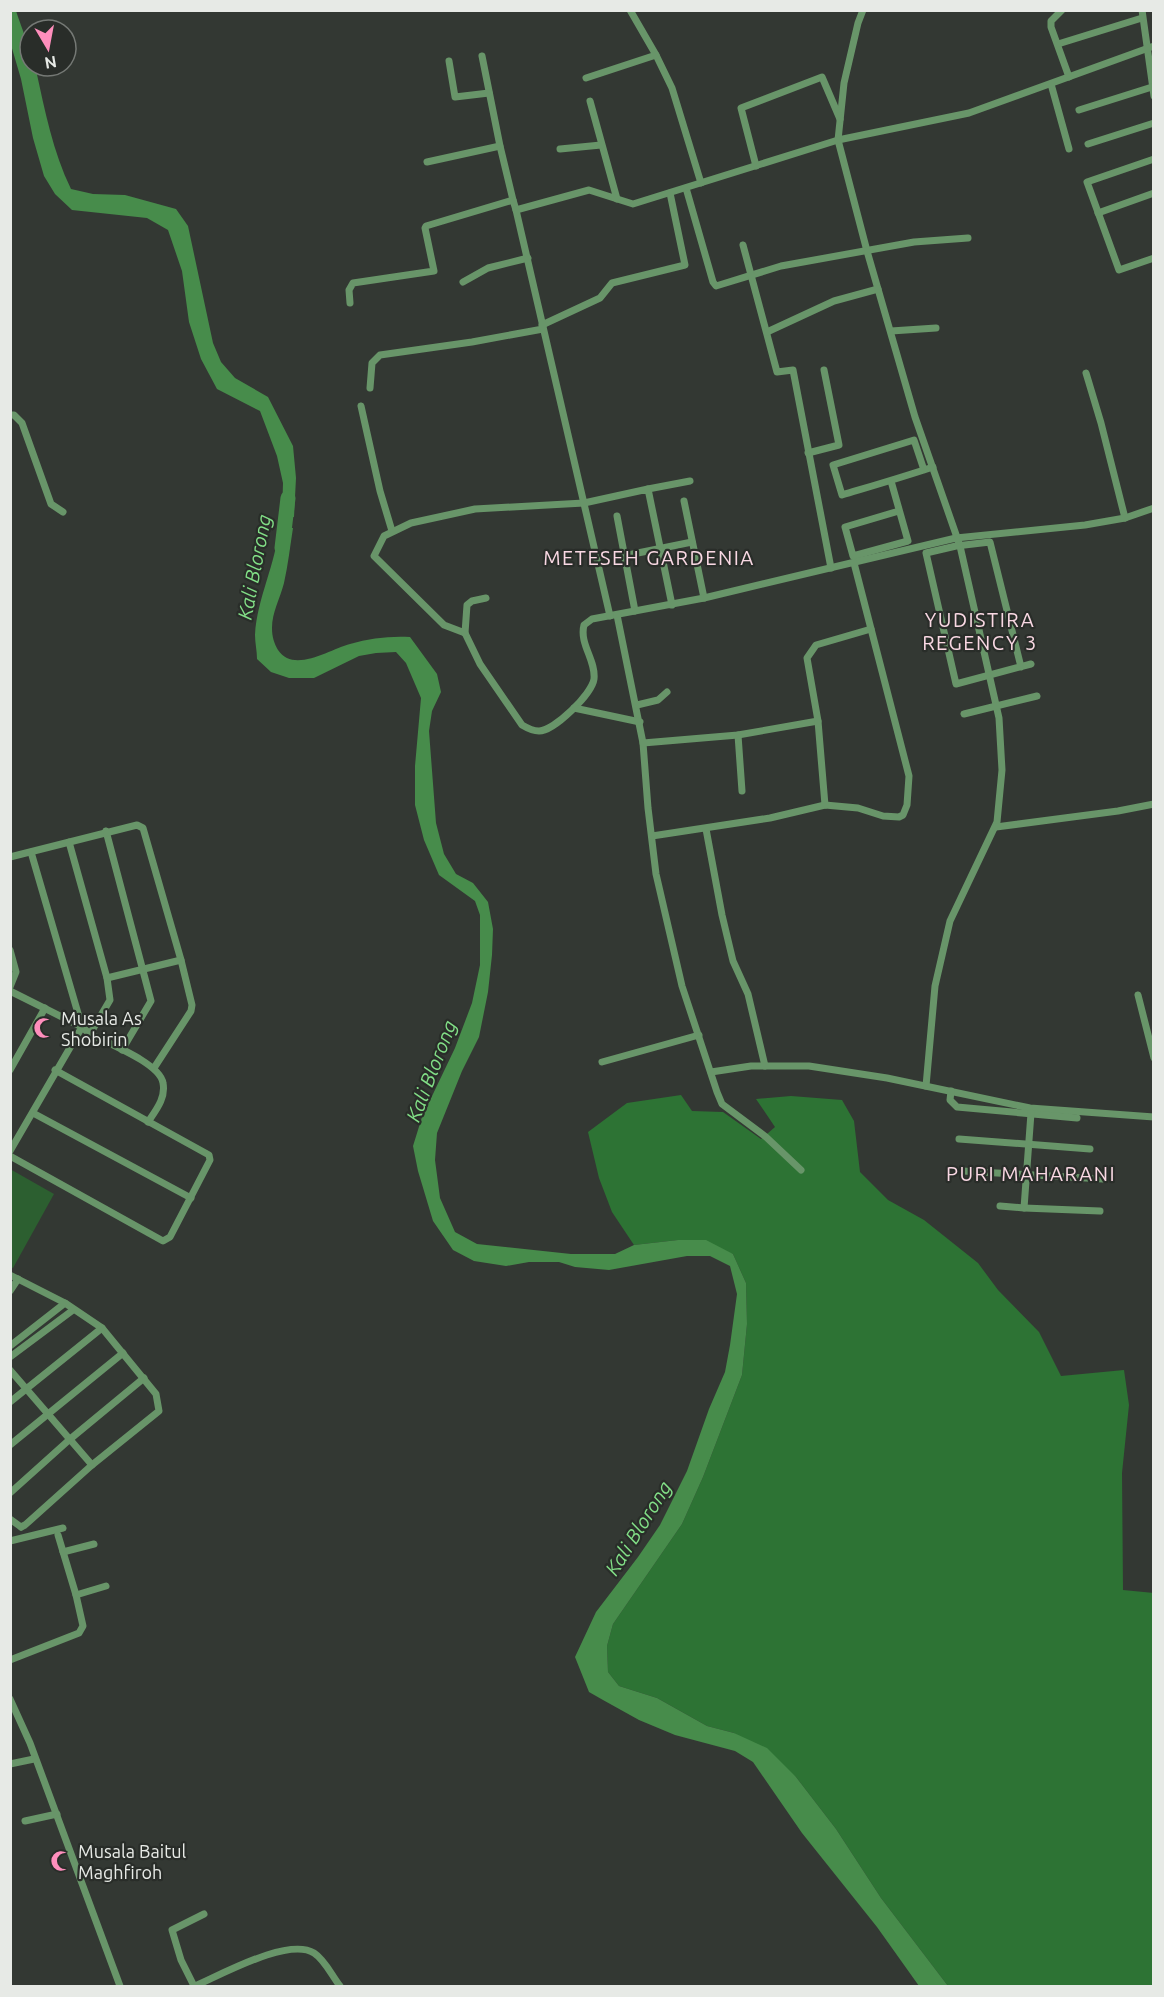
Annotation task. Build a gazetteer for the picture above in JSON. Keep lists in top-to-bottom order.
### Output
{
  "districts": ["METESEH GARDENIA", "YUDISTIRA REGENCY 3", "PURI MAHARANI"],
  "water": ["Kali Blorong"],
  "places": {
    "mosque": ["Musala As Shobirin", "Musala Baitul Maghfiroh"]
  },
  "north": "bottom"
}
